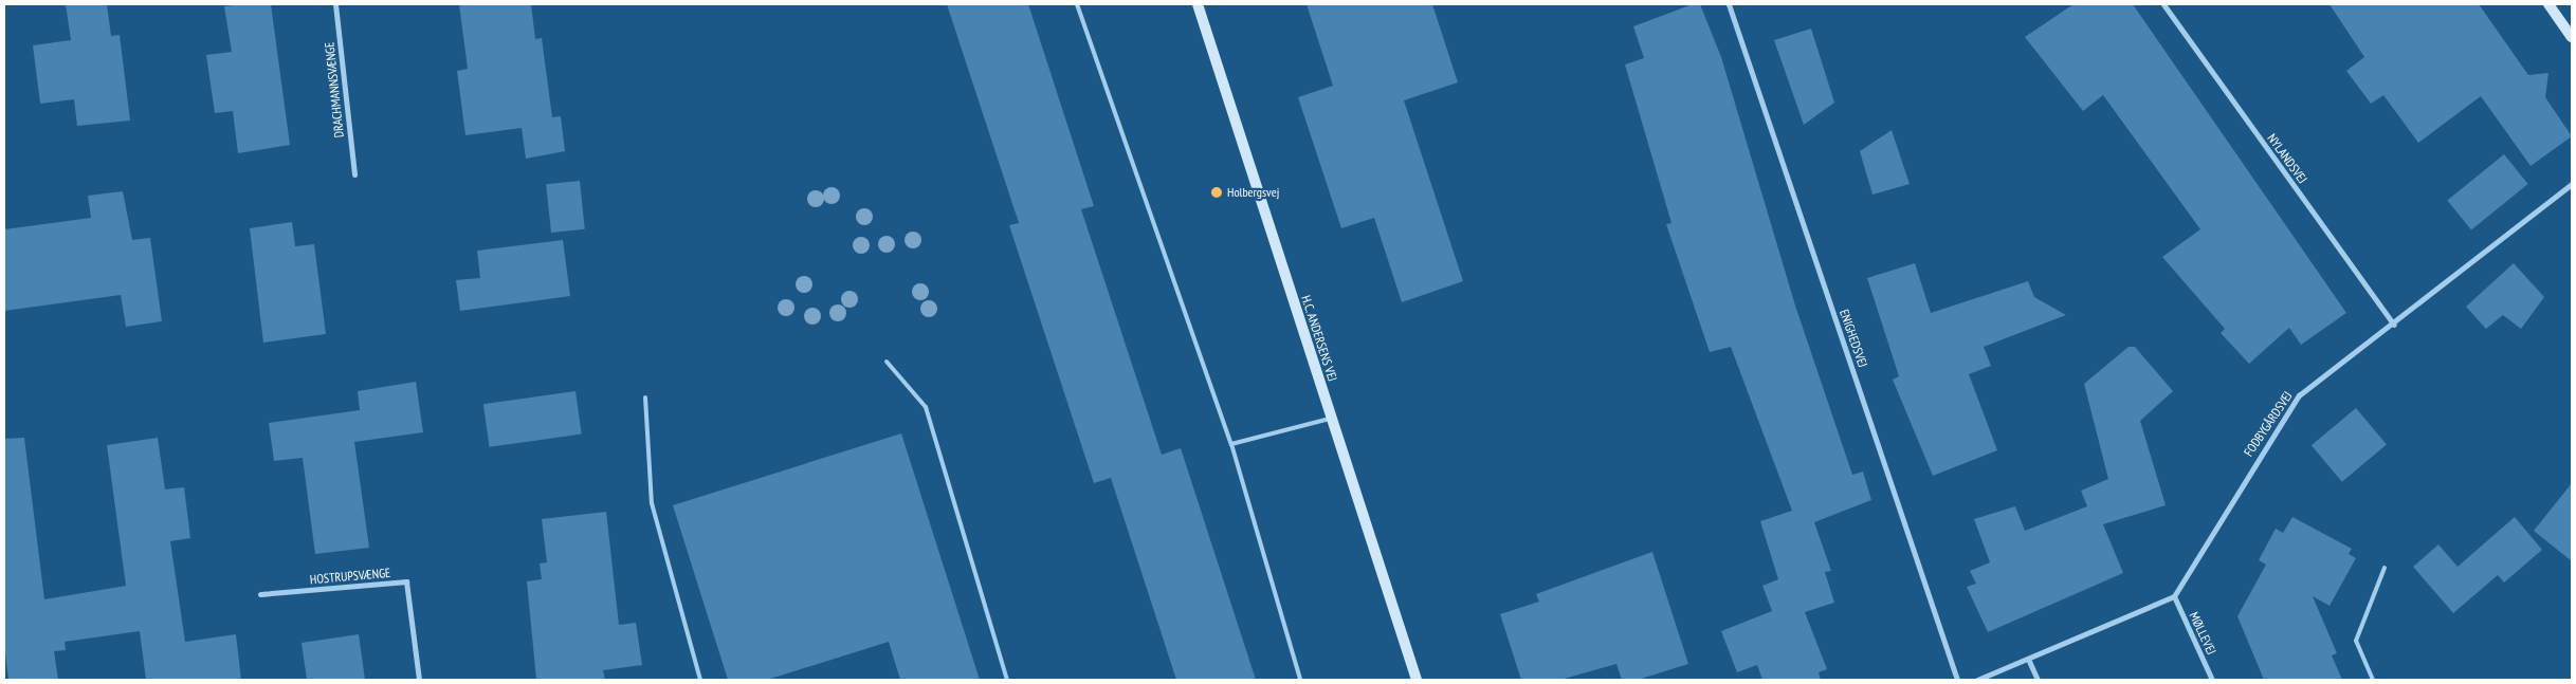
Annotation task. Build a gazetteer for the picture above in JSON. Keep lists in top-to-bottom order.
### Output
{
  "streets": {
    "street": [
      "DRACHMANNSVÆNGE",
      "NYLANDSVEJ",
      "H.C. ANDERSENS VEJ",
      "ENIGHEDSVEJ",
      "FODBYGÅRDSVEJ",
      "HOSTRUPSVÆNGE",
      "MØLLEVEJ"
    ]
  },
  "crossings": [
    ["NYLANDSVEJ", "FODBYGÅRDSVEJ"],
    ["FODBYGÅRDSVEJ", "MØLLEVEJ"]
  ],
  "places": ["Holbergsvej"]
}
